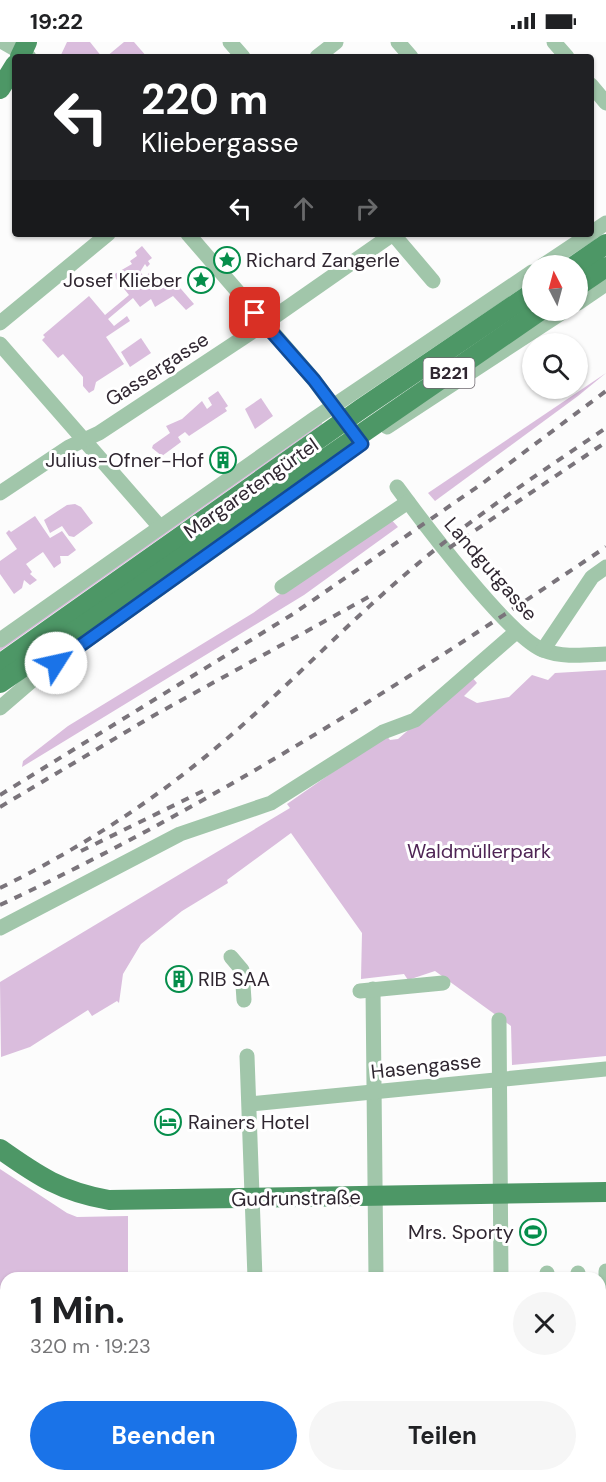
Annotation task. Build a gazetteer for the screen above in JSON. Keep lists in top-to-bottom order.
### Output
{
  "streets": {
    "main road": ["B221", "Margaretengürtel", "Gudrunstraße"],
    "street": ["Gassergasse", "Landgutgasse", "Hasengasse"]
  },
  "parks": ["Waldmüllerpark"],
  "places": {
    "place": ["Richard Zangerle", "Josef Klieber"],
    "building": ["Julius-Ofner-Hof", "RIB SAA"],
    "hotel": ["Rainers Hotel"],
    "sports": ["Mrs. Sporty"]
  },
  "north": "top",
  "page": {
    "status": "19:22",
    "turn": ["220 m", "Kliebergasse"],
    "heading": ["1 Min.", "320 m · 19:23"],
    "buttons": ["Beenden", "Teilen"]
  }
}
